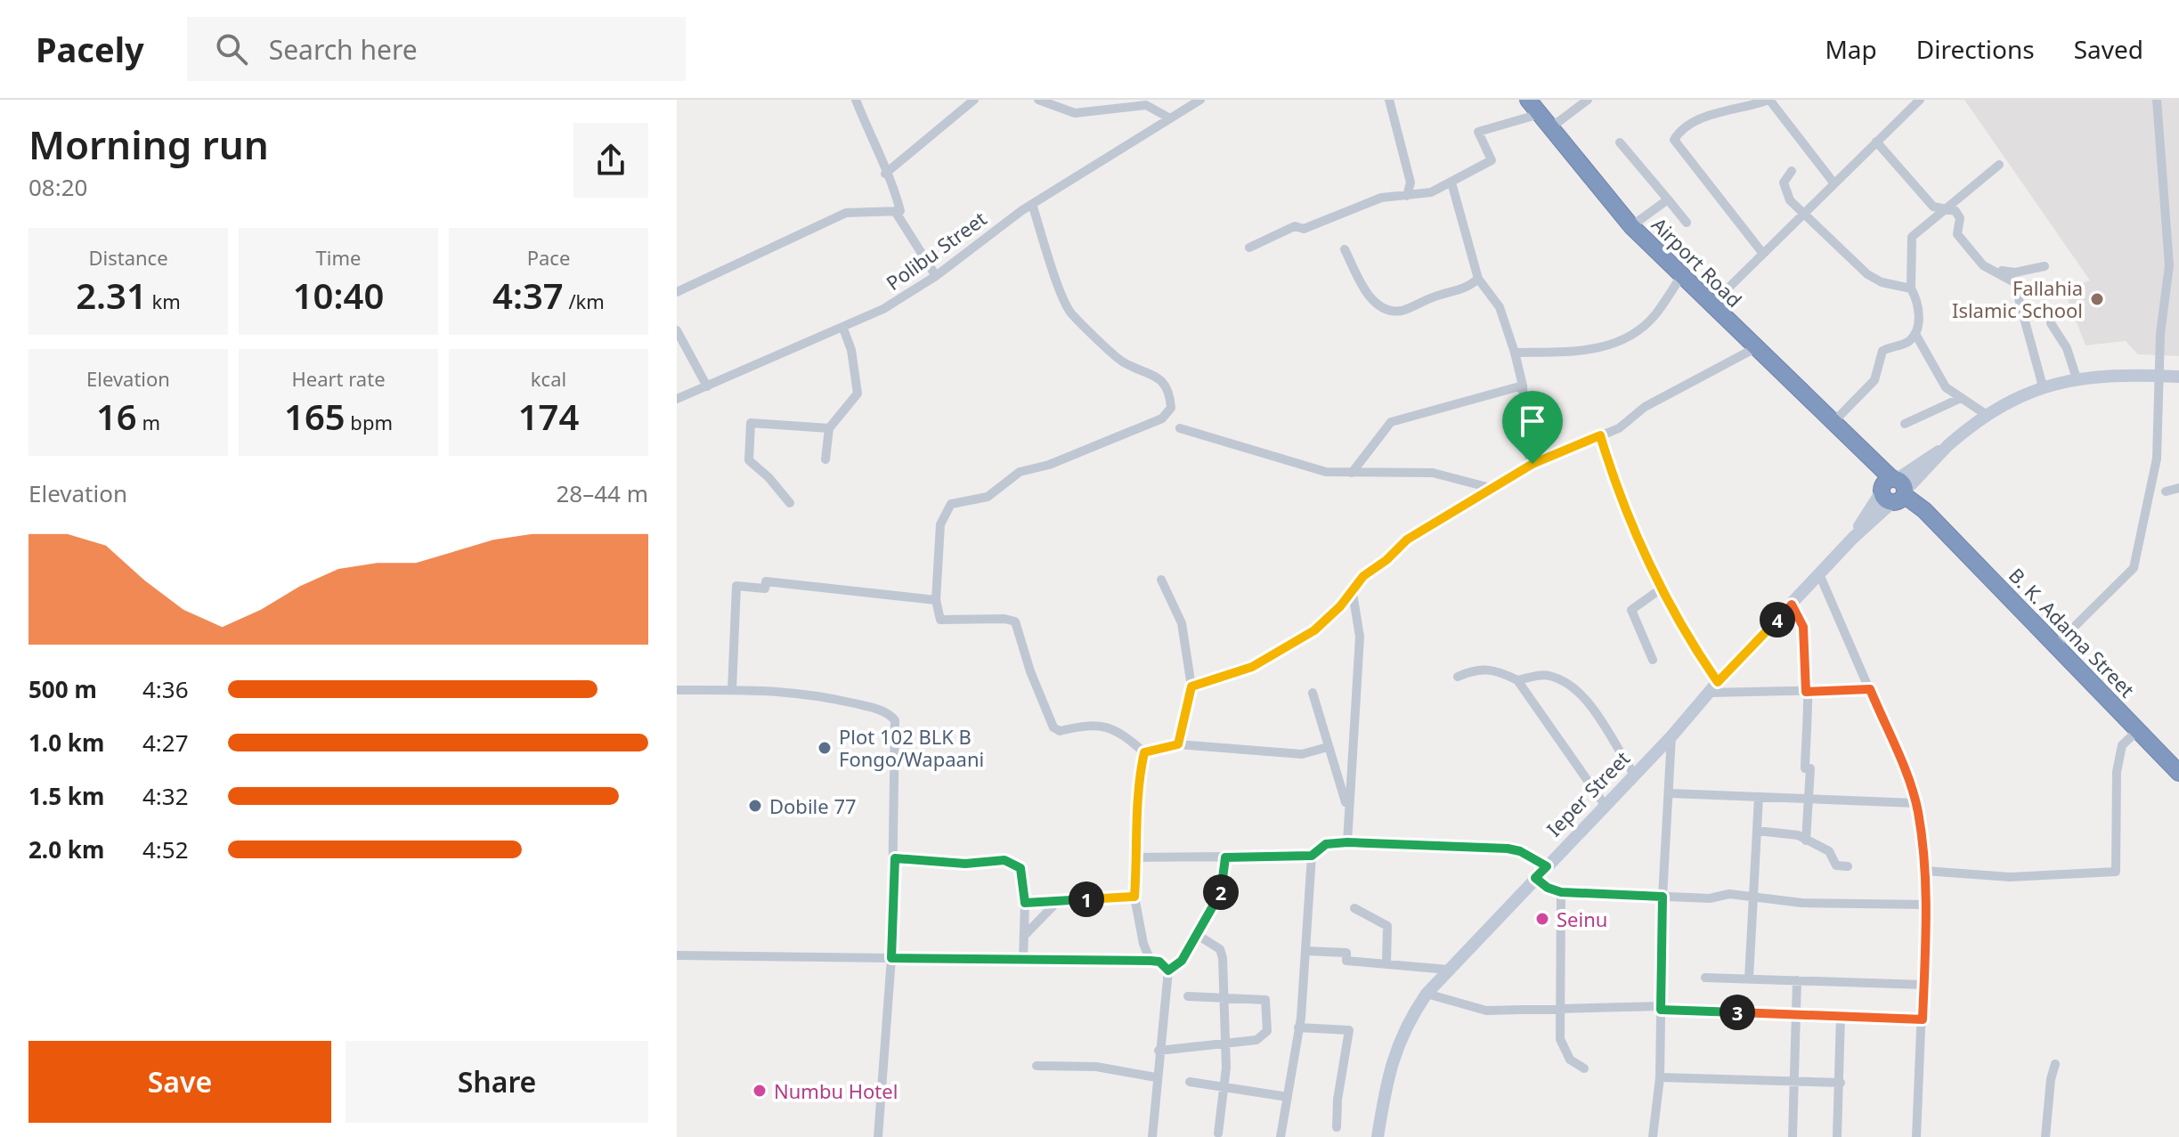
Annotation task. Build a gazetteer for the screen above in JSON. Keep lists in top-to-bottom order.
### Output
{
  "streets": {
    "highway": ["Airport Road", "B. K. Adama Street"],
    "street": ["Polibu Street", "Ieper Street"]
  },
  "crossings": [
    ["Airport Road", "B. K. Adama Street"],
    ["Airport Road", "Ieper Street"],
    ["B. K. Adama Street", "Ieper Street"]
  ],
  "places": [
    "Fallahia Islamic School",
    "Plot 102 BLK B Fongo/Wapaani",
    "Dobile 77",
    "Seinu",
    "Numbu Hotel"
  ],
  "page": {
    "header": "Pacely",
    "search": "Search here",
    "nav": ["Map", "Directions", "Saved"],
    "heading": ["Morning run", "08:20"],
    "stats": [
      ["Distance", "2.31 km"],
      ["Time", "10:40"],
      ["Pace", "4:37 /km"],
      ["Elevation", "16 m"],
      ["Heart rate", "165 bpm"],
      ["kcal", "174"]
    ],
    "chart": ["Elevation", "28–44 m"],
    "pins": [
      "4",
      "2",
      "1",
      "3"
    ],
    "list": [
      {
        "name": "500 m",
        "note": "4:36"
      },
      {
        "name": "1.0 km",
        "note": "4:27"
      },
      {
        "name": "1.5 km",
        "note": "4:32"
      },
      {
        "name": "2.0 km",
        "note": "4:52"
      }
    ],
    "buttons": ["Save", "Share"]
  }
}
